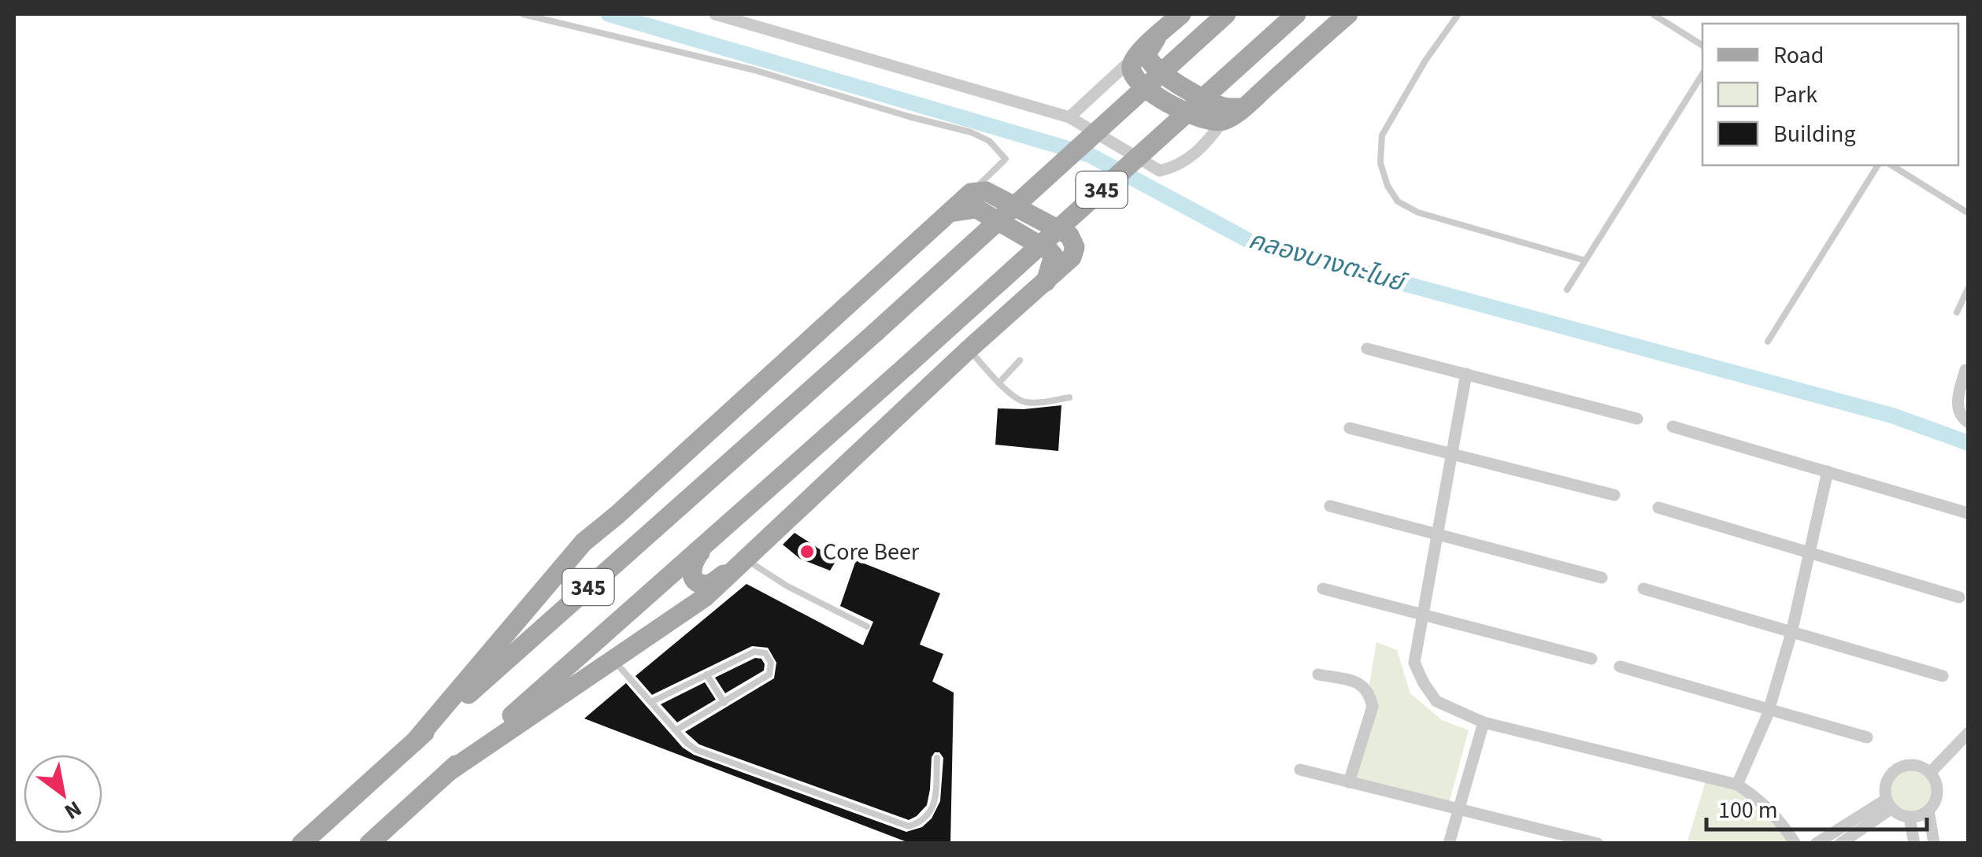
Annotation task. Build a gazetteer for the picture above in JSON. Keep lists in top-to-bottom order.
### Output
{
  "streets": {
    "main road": ["345"]
  },
  "water": ["คลองบางตะไนย์"],
  "places": ["Core Beer"],
  "legend": ["Road", "Park", "Building"],
  "scale_bar": "100 m",
  "north": "bottom right"
}
